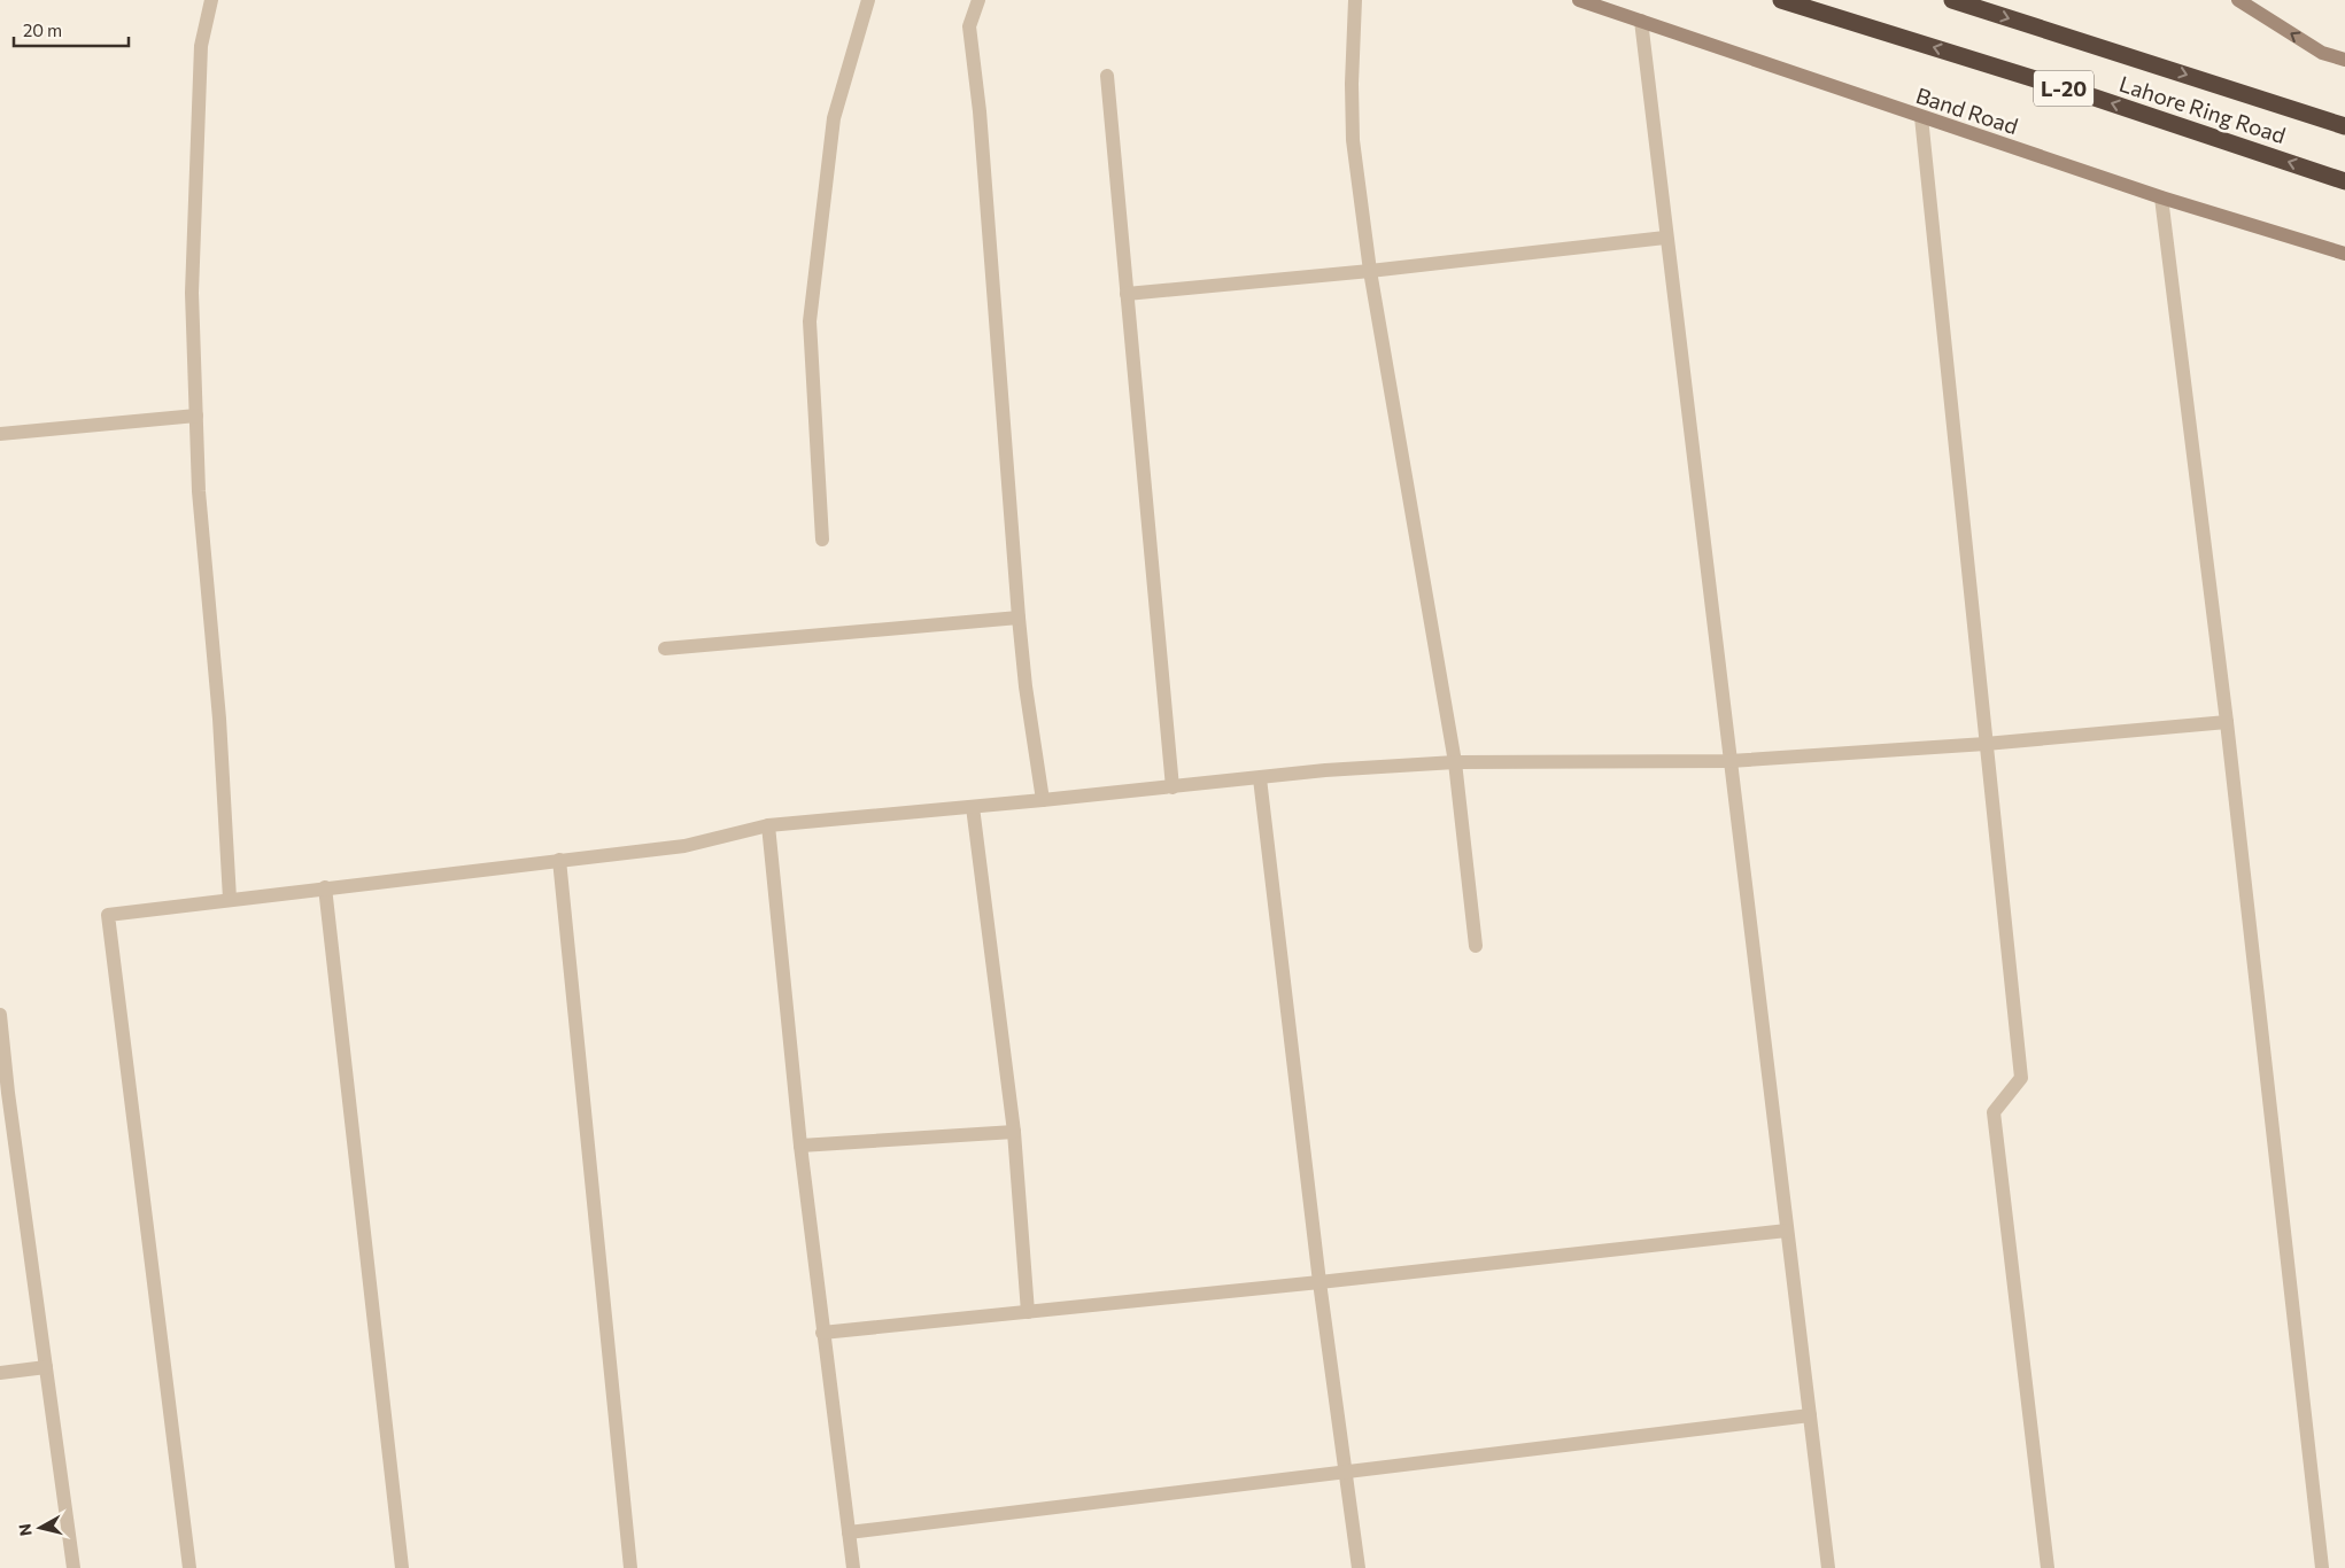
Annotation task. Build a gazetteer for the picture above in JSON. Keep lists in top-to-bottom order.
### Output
{
  "streets": {
    "highway": ["L-20", "Lahore Ring Road"],
    "main road": ["Band Road"]
  },
  "scale_bar": "20 m",
  "north": "left"
}
